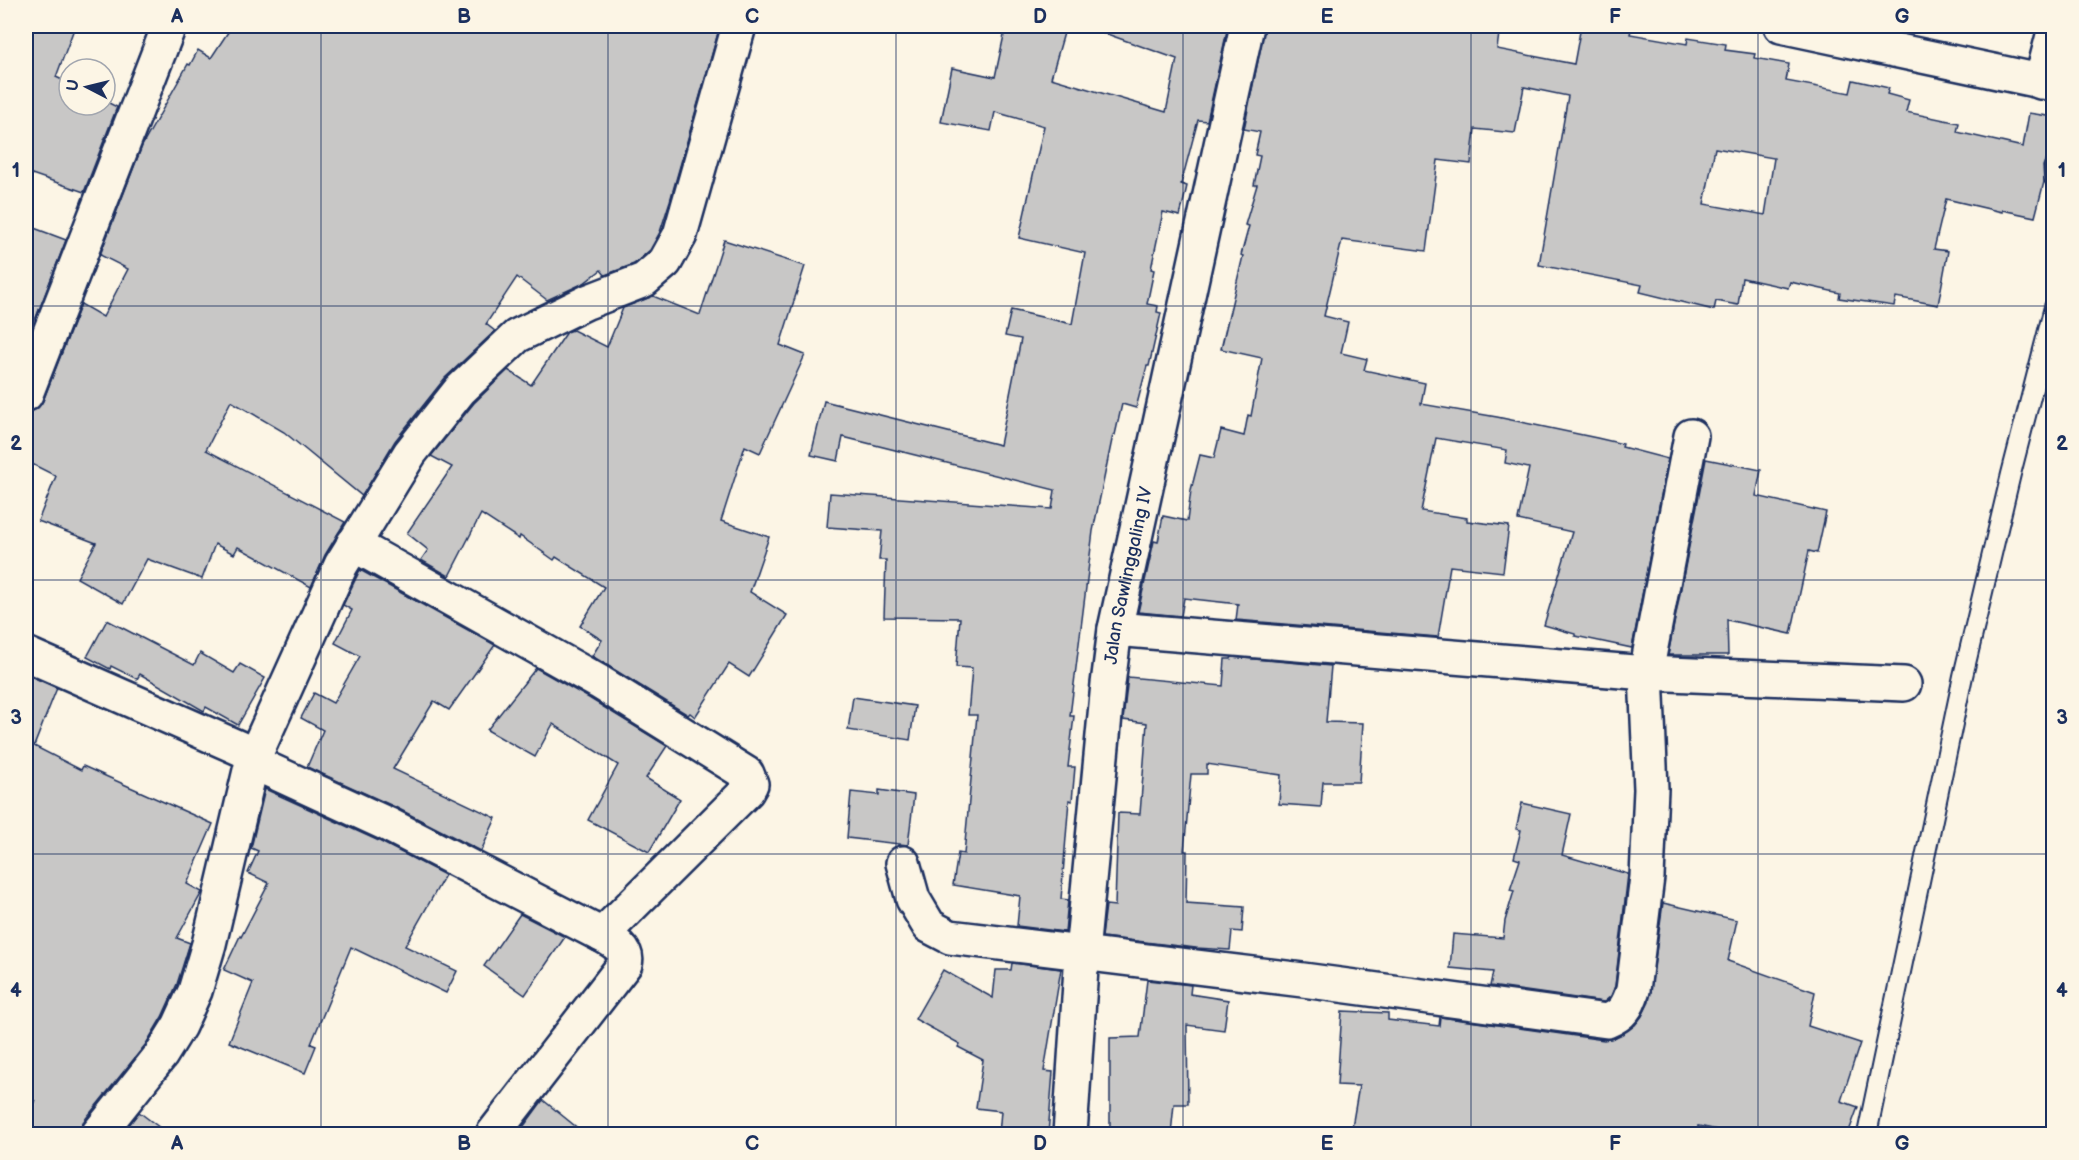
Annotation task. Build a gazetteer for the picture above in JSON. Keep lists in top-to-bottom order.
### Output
{
  "streets": {
    "street": ["Jalan Sawlinggaling IV"]
  },
  "north": "left",
  "grid": {
    "columns": [
      "A",
      "B",
      "C",
      "D",
      "E",
      "F",
      "G"
    ],
    "rows": [
      "1",
      "2",
      "3",
      "4"
    ]
  }
}
